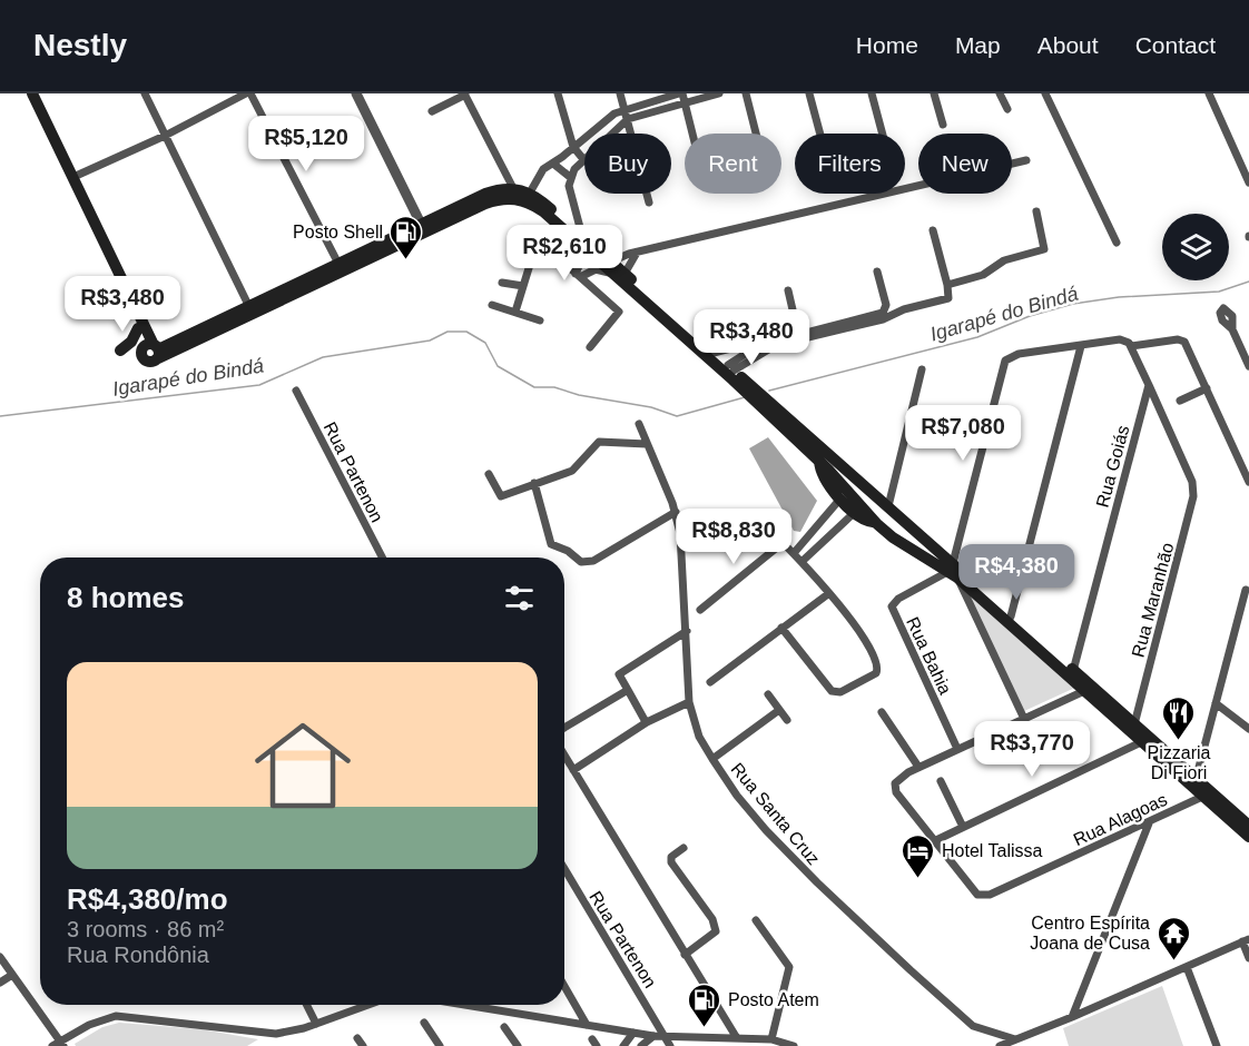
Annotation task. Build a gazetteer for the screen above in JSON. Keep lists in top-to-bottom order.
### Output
{
  "streets": {
    "street": [
      "Rua Goiás",
      "Rua Partenon",
      "Rua Maranhão",
      "Rua Bahia",
      "Rua Santa Cruz",
      "Rua Alagoas"
    ]
  },
  "crossings": [
    ["Rua Goiás", "Rua Maranhão"]
  ],
  "water": ["Igarapé do Bindá"],
  "places": {
    "fuel station": ["Posto Shell", "Posto Atem"],
    "restaurant": ["Pizzaria Di Fiori"],
    "hotel": ["Hotel Talissa"],
    "temple": ["Centro Espírita Joana de Cusa"]
  },
  "page": {
    "header": "Nestly",
    "nav": [
      "Home",
      "Map",
      "About",
      "Contact"
    ],
    "price": [
      "R$5,120",
      "R$2,610",
      "R$3,480",
      "R$3,480",
      "R$7,080",
      "R$8,830",
      "R$4,380",
      "R$3,770"
    ],
    "chip": [
      "Buy",
      "Rent",
      "Filters",
      "New"
    ],
    "heading": "8 homes",
    "list": [
      {
        "name": "R$4,380/mo",
        "note": "3 rooms · 86 m² · Rua Rondônia"
      }
    ]
  }
}
